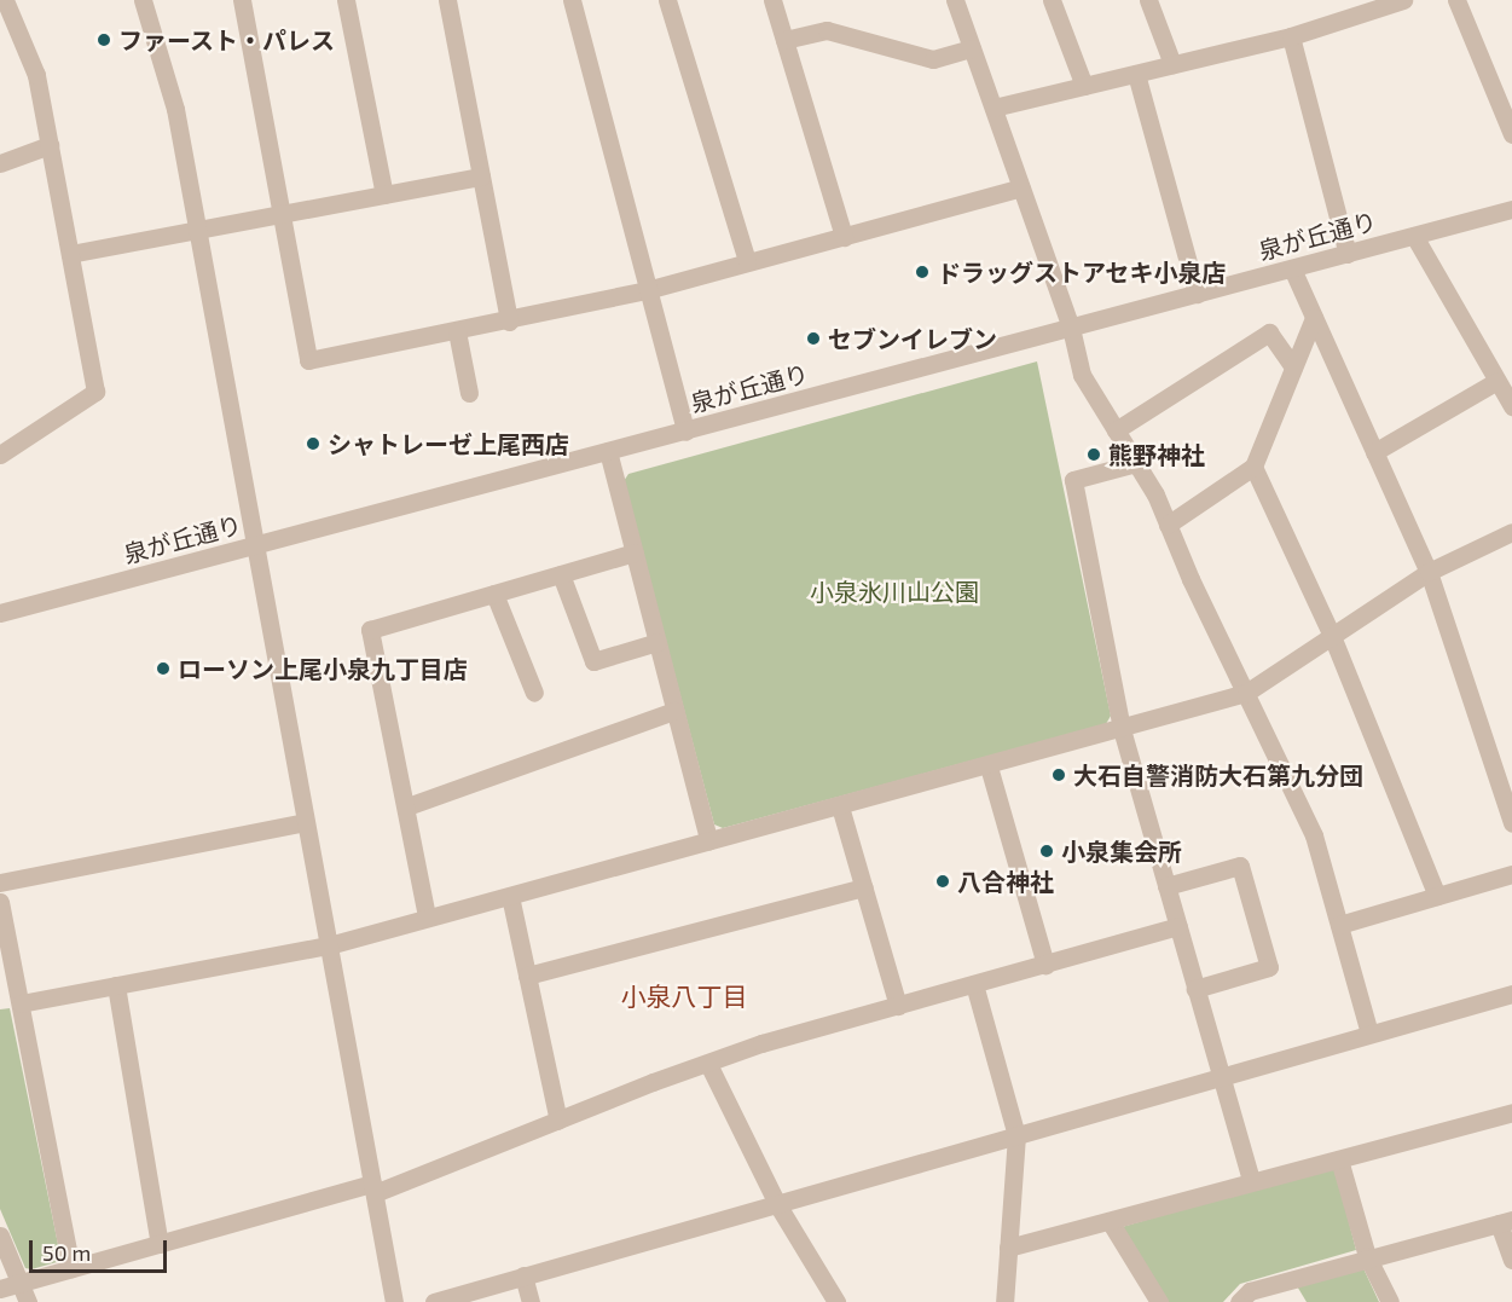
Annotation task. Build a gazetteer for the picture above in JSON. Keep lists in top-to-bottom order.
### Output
{
  "streets": {
    "street": ["泉が丘通り"]
  },
  "districts": ["小泉八丁目"],
  "parks": ["小泉氷川山公園"],
  "places": [
    "ファースト・パレス",
    "ドラッグストアセキ小泉店",
    "セブンイレブン",
    "シャトレーゼ上尾西店",
    "熊野神社",
    "ローソン上尾小泉九丁目店",
    "大石自警消防大石第九分団",
    "小泉集会所",
    "八合神社"
  ],
  "scale_bar": "50 m"
}
